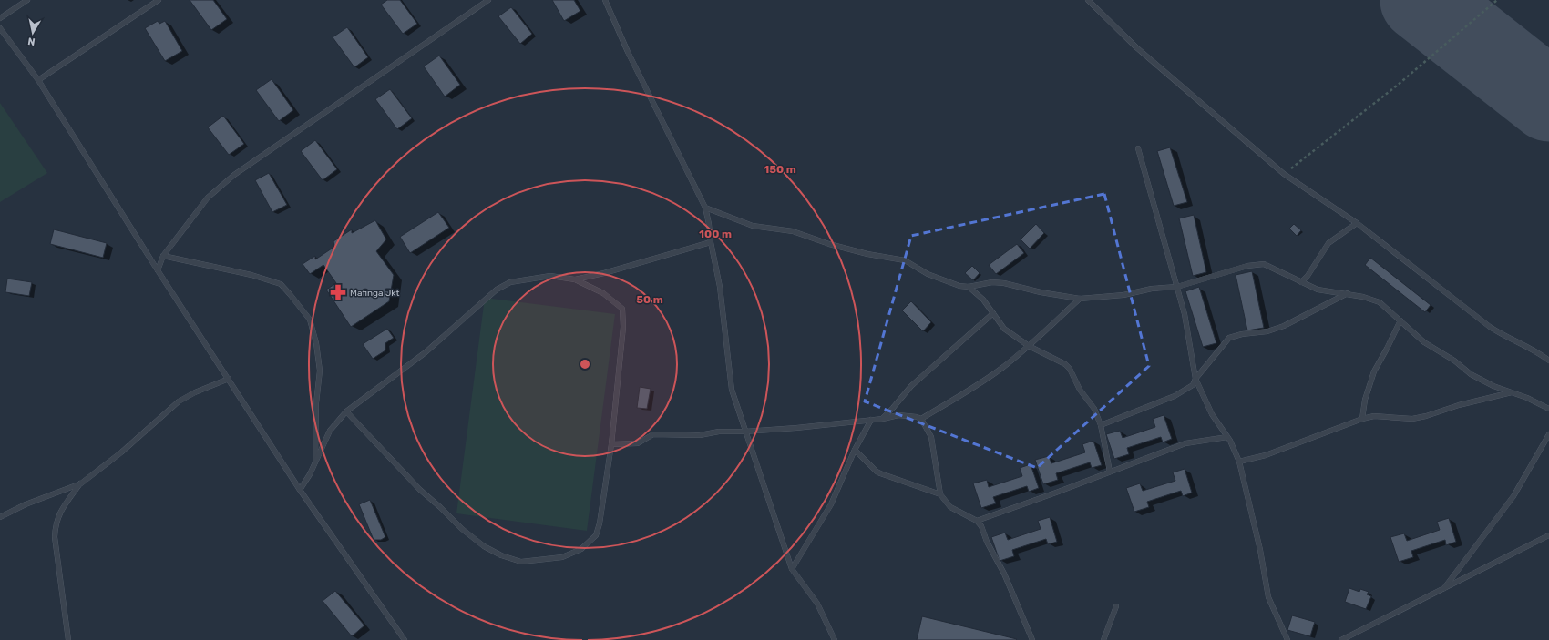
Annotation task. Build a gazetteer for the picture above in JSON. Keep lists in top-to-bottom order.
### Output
{
  "places": {
    "pharmacy": ["Mafinga Jkt"]
  },
  "north": "bottom",
  "rings": ["150 m", "100 m", "50 m"]
}
